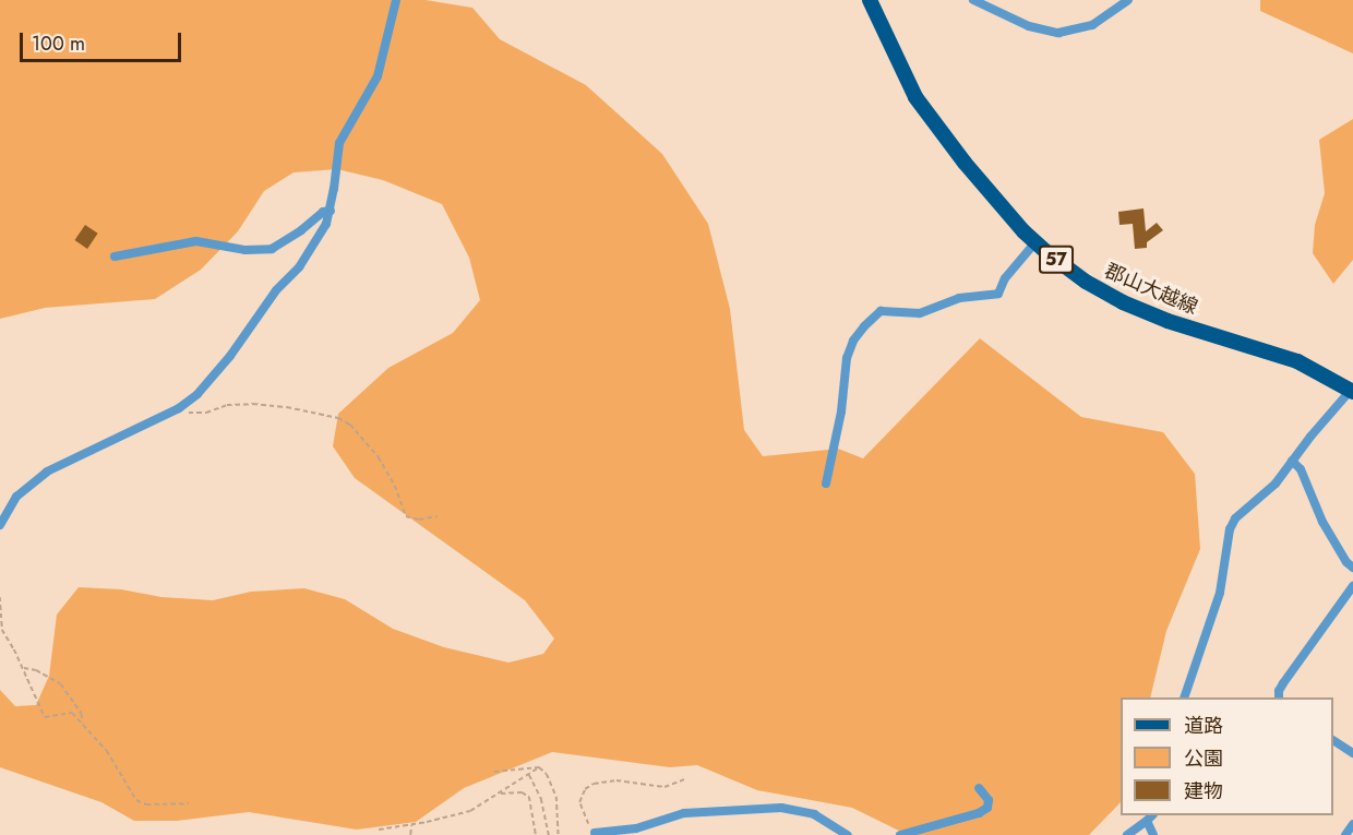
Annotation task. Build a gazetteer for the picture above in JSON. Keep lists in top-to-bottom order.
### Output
{
  "streets": {
    "main road": ["57", "郡山大越線"]
  },
  "legend": ["道路", "公園", "建物"],
  "scale_bar": "100 m"
}
